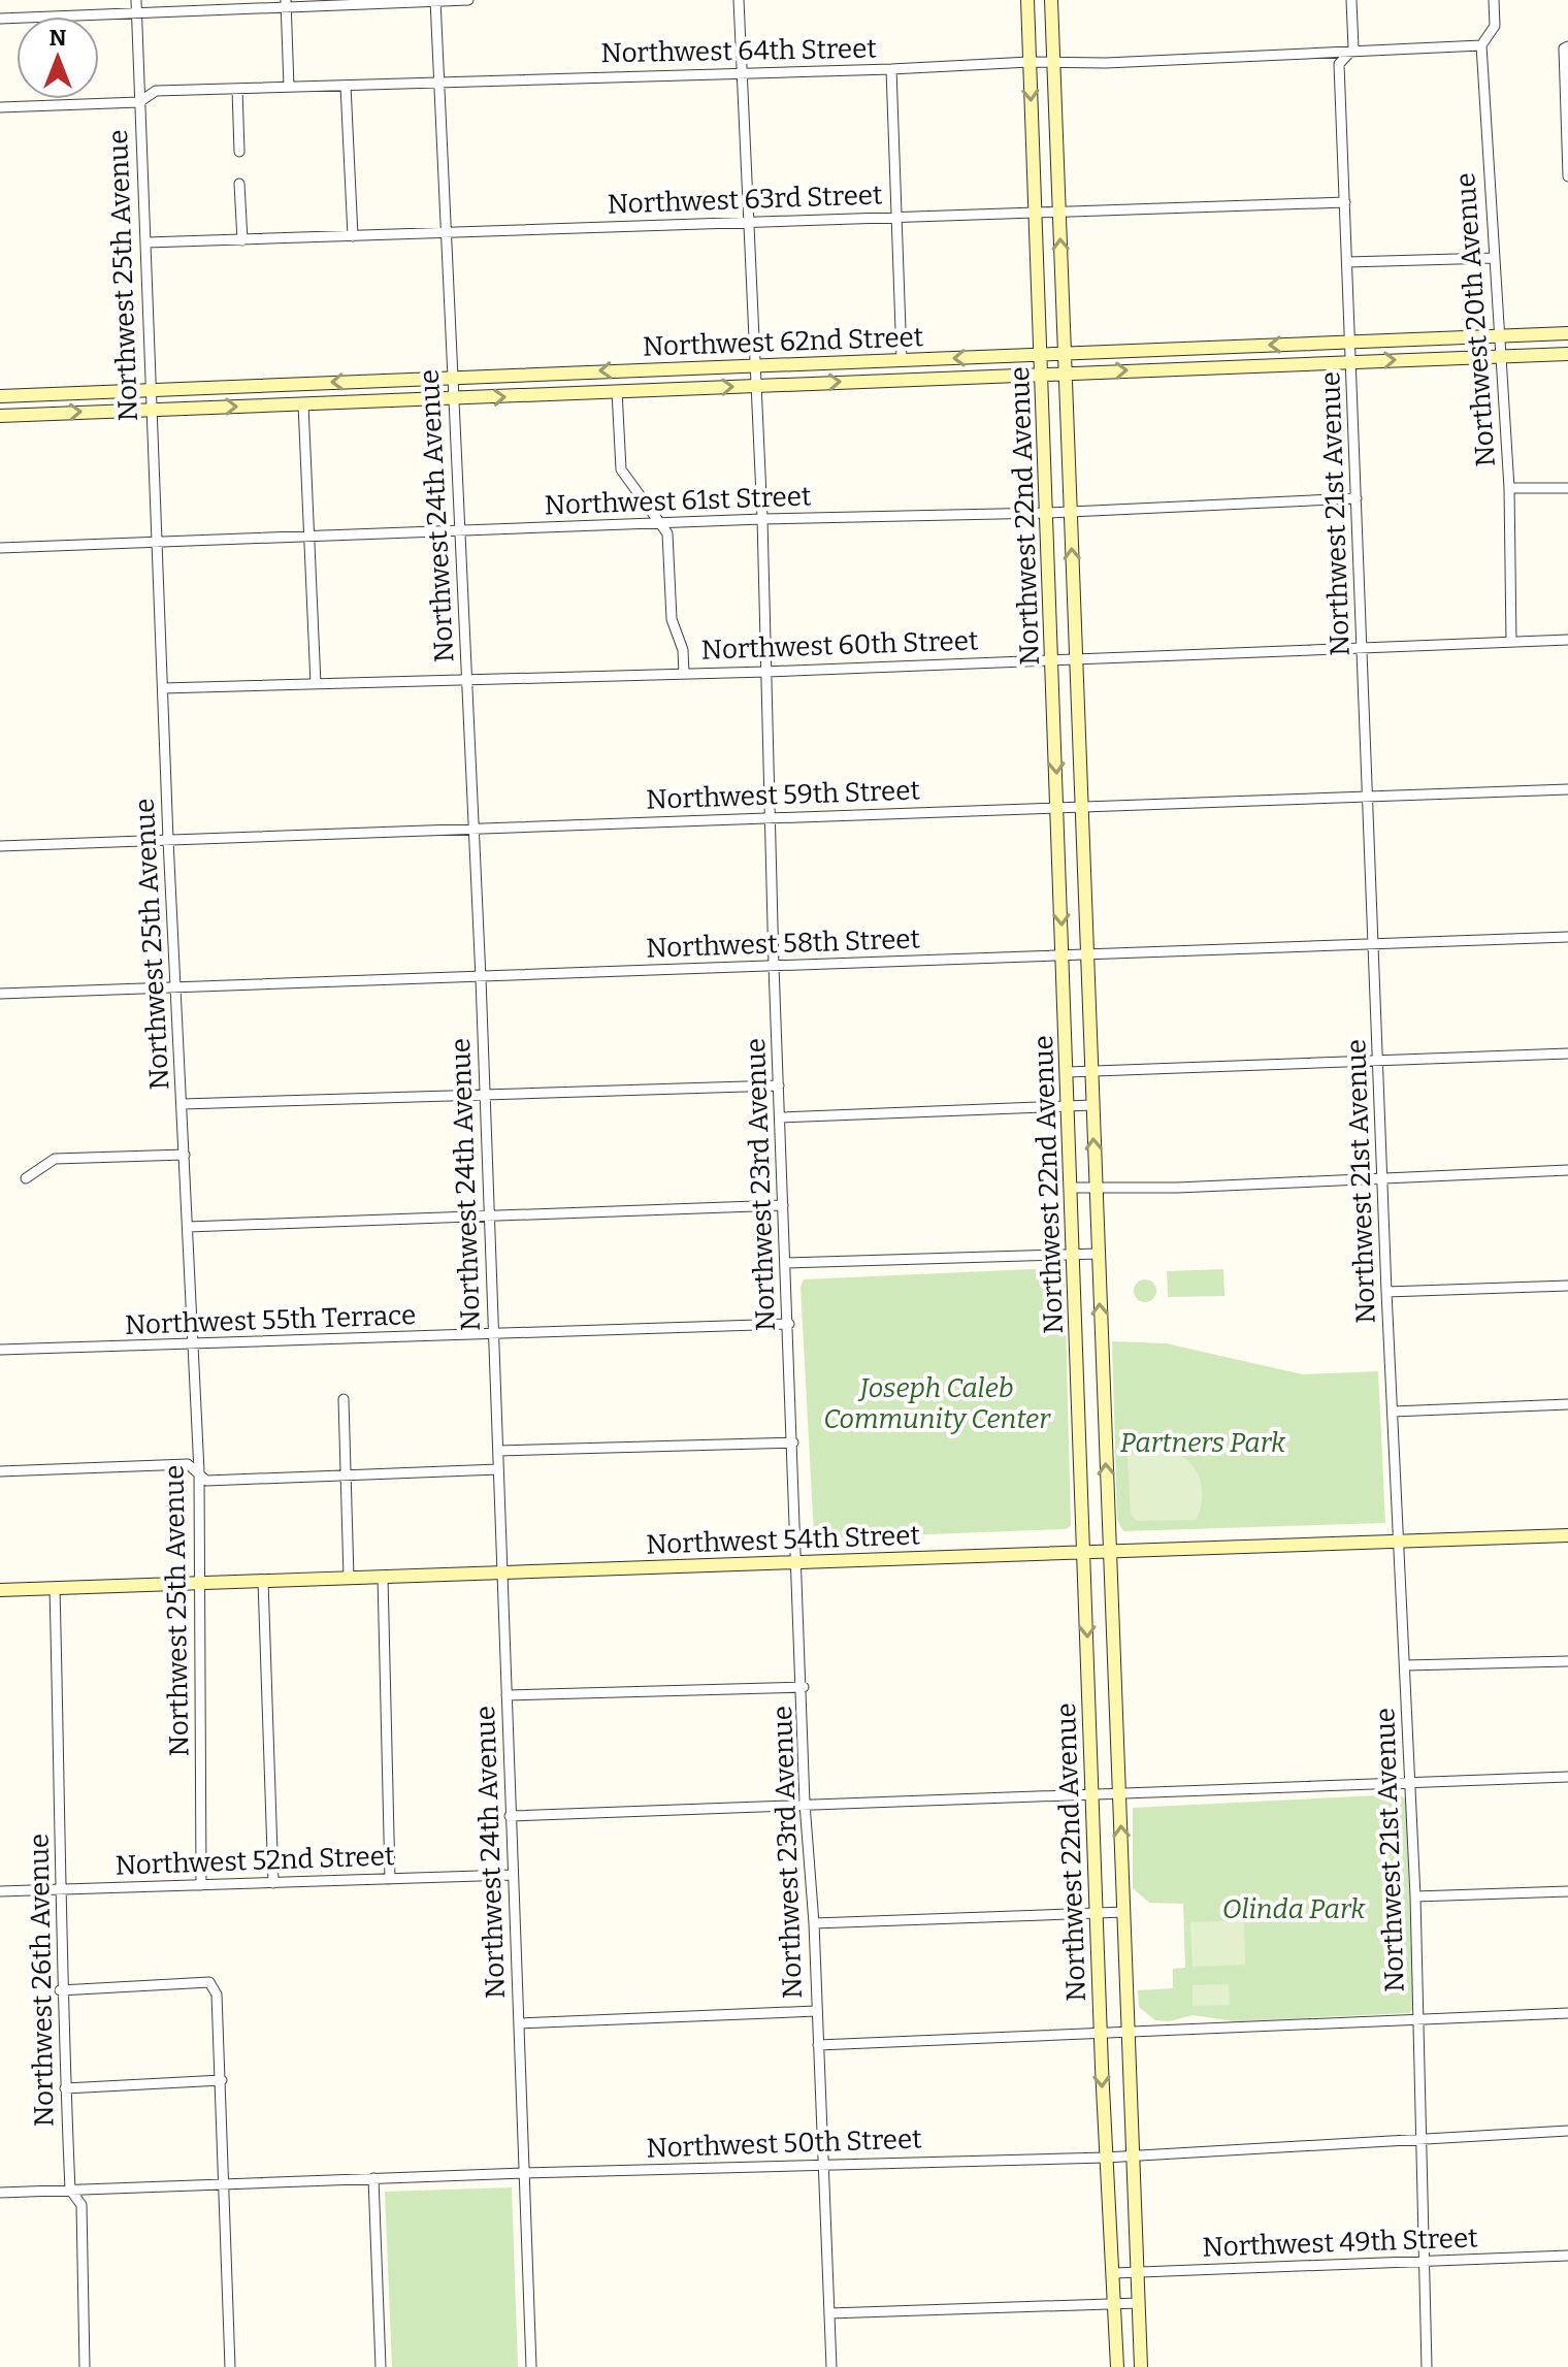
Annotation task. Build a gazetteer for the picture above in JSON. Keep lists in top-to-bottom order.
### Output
{
  "streets": {
    "main road": ["Northwest 62nd Street", "Northwest 22nd Avenue", "Northwest 54th Street"],
    "street": [
      "Northwest 64th Street",
      "Northwest 63rd Street",
      "Northwest 25th Avenue",
      "Northwest 20th Avenue",
      "Northwest 61st Street",
      "Northwest 21st Avenue",
      "Northwest 24th Avenue",
      "Northwest 60th Street",
      "Northwest 59th Street",
      "Northwest 58th Street",
      "Northwest 23rd Avenue",
      "Northwest 55th Terrace",
      "Northwest 52nd Street",
      "Northwest 26th Avenue",
      "Northwest 50th Street",
      "Northwest 49th Street"
    ]
  },
  "crossings": [
    ["Northwest 64th Street", "Northwest 25th Avenue"],
    ["Northwest 64th Street", "Northwest 20th Avenue"],
    ["Northwest 64th Street", "Northwest 21st Avenue"],
    ["Northwest 64th Street", "Northwest 24th Avenue"],
    ["Northwest 64th Street", "Northwest 22nd Avenue"],
    ["Northwest 64th Street", "Northwest 23rd Avenue"],
    ["Northwest 63rd Street", "Northwest 25th Avenue"],
    ["Northwest 63rd Street", "Northwest 21st Avenue"],
    ["Northwest 63rd Street", "Northwest 24th Avenue"],
    ["Northwest 63rd Street", "Northwest 22nd Avenue"],
    ["Northwest 63rd Street", "Northwest 23rd Avenue"],
    ["Northwest 25th Avenue", "Northwest 62nd Street"],
    ["Northwest 25th Avenue", "Northwest 61st Street"],
    ["Northwest 25th Avenue", "Northwest 60th Street"],
    ["Northwest 25th Avenue", "Northwest 59th Street"],
    ["Northwest 25th Avenue", "Northwest 58th Street"],
    ["Northwest 25th Avenue", "Northwest 55th Terrace"],
    ["Northwest 25th Avenue", "Northwest 54th Street"],
    ["Northwest 25th Avenue", "Northwest 52nd Street"],
    ["Northwest 20th Avenue", "Northwest 62nd Street"],
    ["Northwest 20th Avenue", "Northwest 60th Street"],
    ["Northwest 62nd Street", "Northwest 21st Avenue"],
    ["Northwest 62nd Street", "Northwest 24th Avenue"],
    ["Northwest 62nd Street", "Northwest 22nd Avenue"],
    ["Northwest 62nd Street", "Northwest 23rd Avenue"],
    ["Northwest 61st Street", "Northwest 21st Avenue"],
    ["Northwest 61st Street", "Northwest 24th Avenue"],
    ["Northwest 61st Street", "Northwest 22nd Avenue"],
    ["Northwest 61st Street", "Northwest 23rd Avenue"],
    ["Northwest 21st Avenue", "Northwest 60th Street"],
    ["Northwest 21st Avenue", "Northwest 59th Street"],
    ["Northwest 21st Avenue", "Northwest 58th Street"],
    ["Northwest 21st Avenue", "Northwest 54th Street"],
    ["Northwest 21st Avenue", "Northwest 50th Street"],
    ["Northwest 21st Avenue", "Northwest 49th Street"],
    ["Northwest 24th Avenue", "Northwest 60th Street"],
    ["Northwest 24th Avenue", "Northwest 59th Street"],
    ["Northwest 24th Avenue", "Northwest 58th Street"],
    ["Northwest 24th Avenue", "Northwest 55th Terrace"],
    ["Northwest 24th Avenue", "Northwest 54th Street"],
    ["Northwest 24th Avenue", "Northwest 52nd Street"],
    ["Northwest 24th Avenue", "Northwest 50th Street"],
    ["Northwest 22nd Avenue", "Northwest 60th Street"],
    ["Northwest 22nd Avenue", "Northwest 59th Street"],
    ["Northwest 22nd Avenue", "Northwest 58th Street"],
    ["Northwest 22nd Avenue", "Northwest 54th Street"],
    ["Northwest 22nd Avenue", "Northwest 50th Street"],
    ["Northwest 22nd Avenue", "Northwest 49th Street"],
    ["Northwest 60th Street", "Northwest 23rd Avenue"],
    ["Northwest 59th Street", "Northwest 23rd Avenue"],
    ["Northwest 58th Street", "Northwest 23rd Avenue"],
    ["Northwest 23rd Avenue", "Northwest 55th Terrace"],
    ["Northwest 23rd Avenue", "Northwest 54th Street"],
    ["Northwest 23rd Avenue", "Northwest 50th Street"],
    ["Northwest 54th Street", "Northwest 26th Avenue"],
    ["Northwest 52nd Street", "Northwest 26th Avenue"],
    ["Northwest 26th Avenue", "Northwest 50th Street"]
  ],
  "parks": ["Joseph Caleb Community Center", "Partners Park", "Olinda Park"],
  "north": "top"
}
